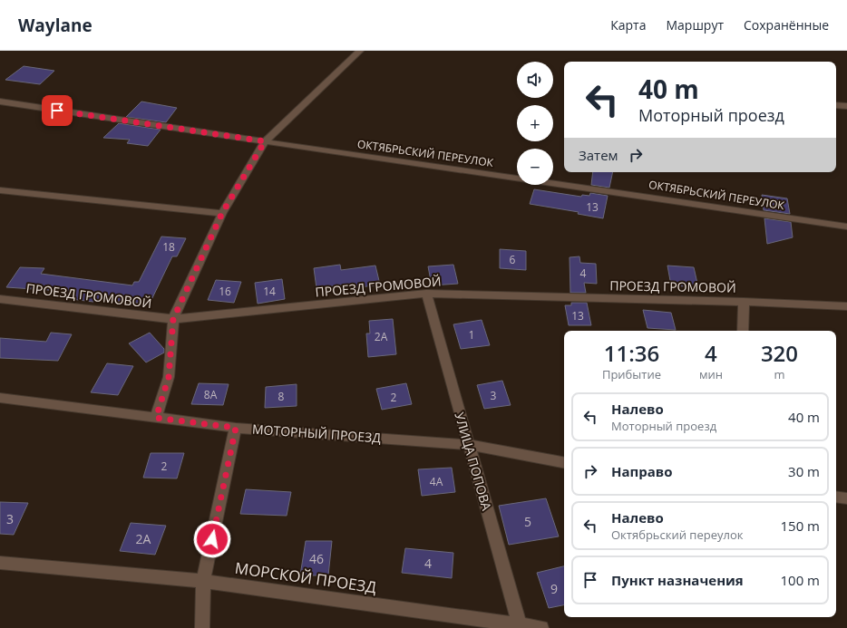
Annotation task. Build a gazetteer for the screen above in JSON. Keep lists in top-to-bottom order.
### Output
{
  "streets": {
    "street": [
      "ОКТЯБРЬСКИЙ ПЕРЕУЛОК",
      "ПРОЕЗД ГРОМОВОЙ",
      "МОТОРНЫЙ ПРОЕЗД",
      "УЛИЦА ПОПОВА",
      "МОРСКОЙ ПРОЕЗД"
    ]
  },
  "crossings": [
    ["ПРОЕЗД ГРОМОВОЙ", "УЛИЦА ПОПОВА"],
    ["МОТОРНЫЙ ПРОЕЗД", "УЛИЦА ПОПОВА"],
    ["УЛИЦА ПОПОВА", "МОРСКОЙ ПРОЕЗД"]
  ],
  "house_numbers": [
    "13",
    "18",
    "6",
    "4",
    "16",
    "14",
    "13",
    "1",
    "2А",
    "8А",
    "3",
    "8",
    "2",
    "2",
    "4А",
    "3",
    "5",
    "2А",
    "46",
    "4",
    "9"
  ],
  "page": {
    "header": "Waylane",
    "nav": ["Карта", "Маршрут", "Сохранённые"],
    "map_buttons": ["+", "−"],
    "turn": ["40 m", "Моторный проезд"],
    "then": "Затем",
    "eta": [
      "11:36",
      "Прибытие",
      "4",
      "мин",
      "320",
      "m"
    ],
    "list": [
      {
        "name": "Налево",
        "note": "Моторный проезд",
        "value": "40 m"
      },
      {
        "name": "Направо",
        "value": "30 m"
      },
      {
        "name": "Налево",
        "note": "Октябрьский переулок",
        "value": "150 m"
      },
      {
        "name": "Пункт назначения",
        "value": "100 m"
      }
    ]
  }
}
